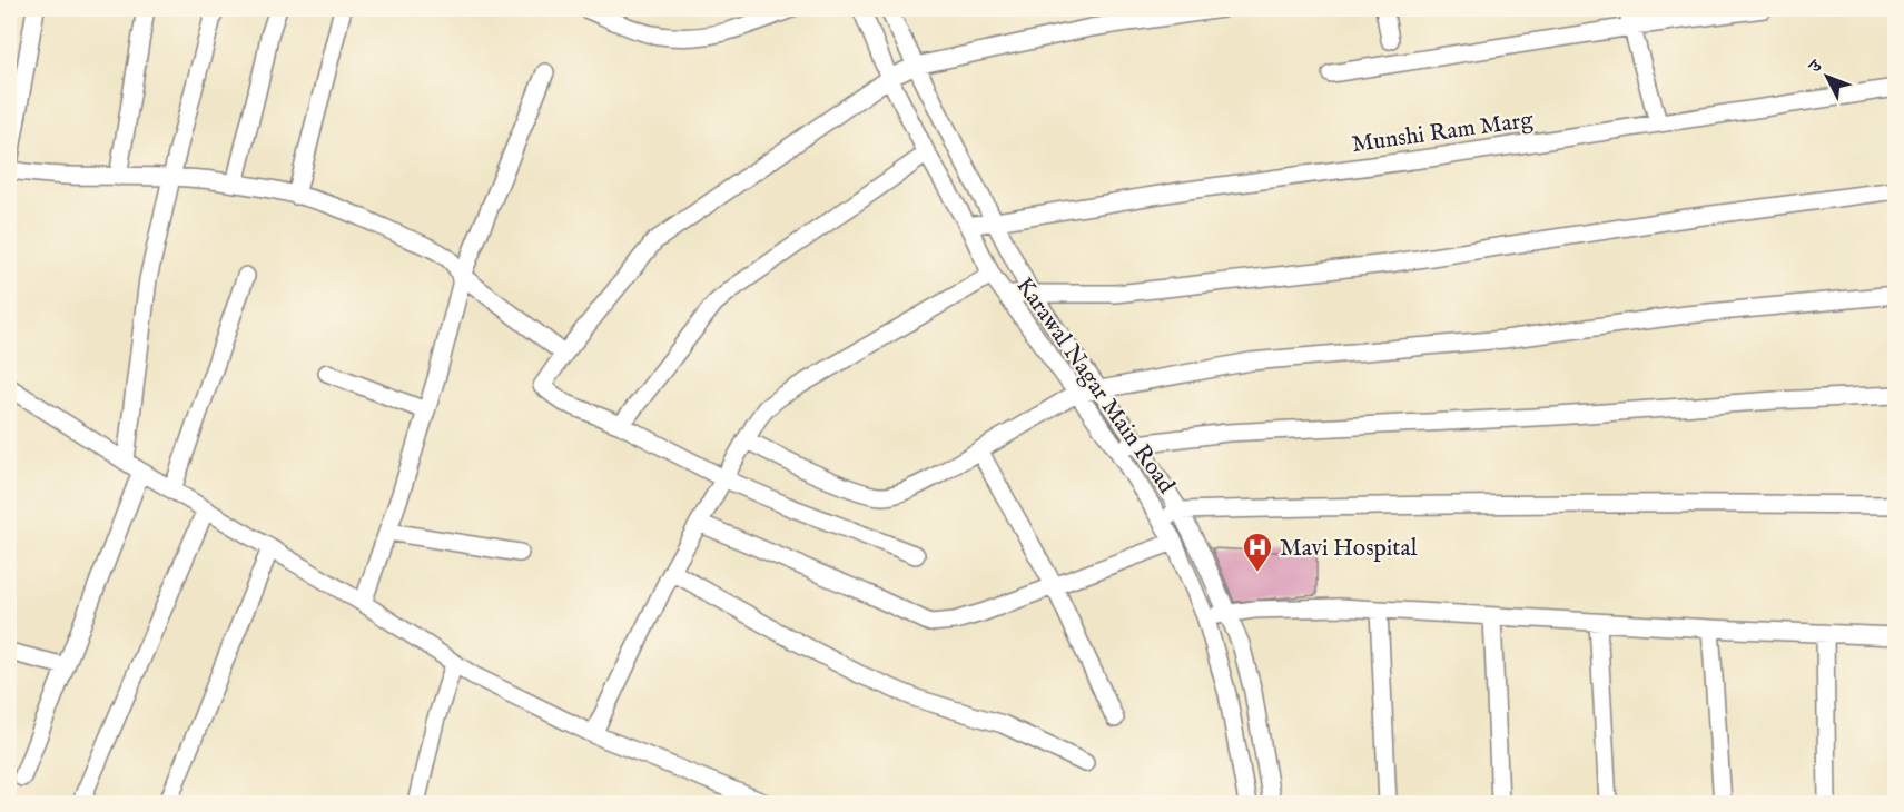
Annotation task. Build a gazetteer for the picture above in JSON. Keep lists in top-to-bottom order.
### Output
{
  "streets": {
    "street": ["Munshi Ram Marg", "Karawal Nagar Main Road"]
  },
  "crossings": [
    ["Munshi Ram Marg", "Karawal Nagar Main Road"]
  ],
  "places": {
    "hospital": ["Mavi Hospital"]
  },
  "north": "top left"
}
